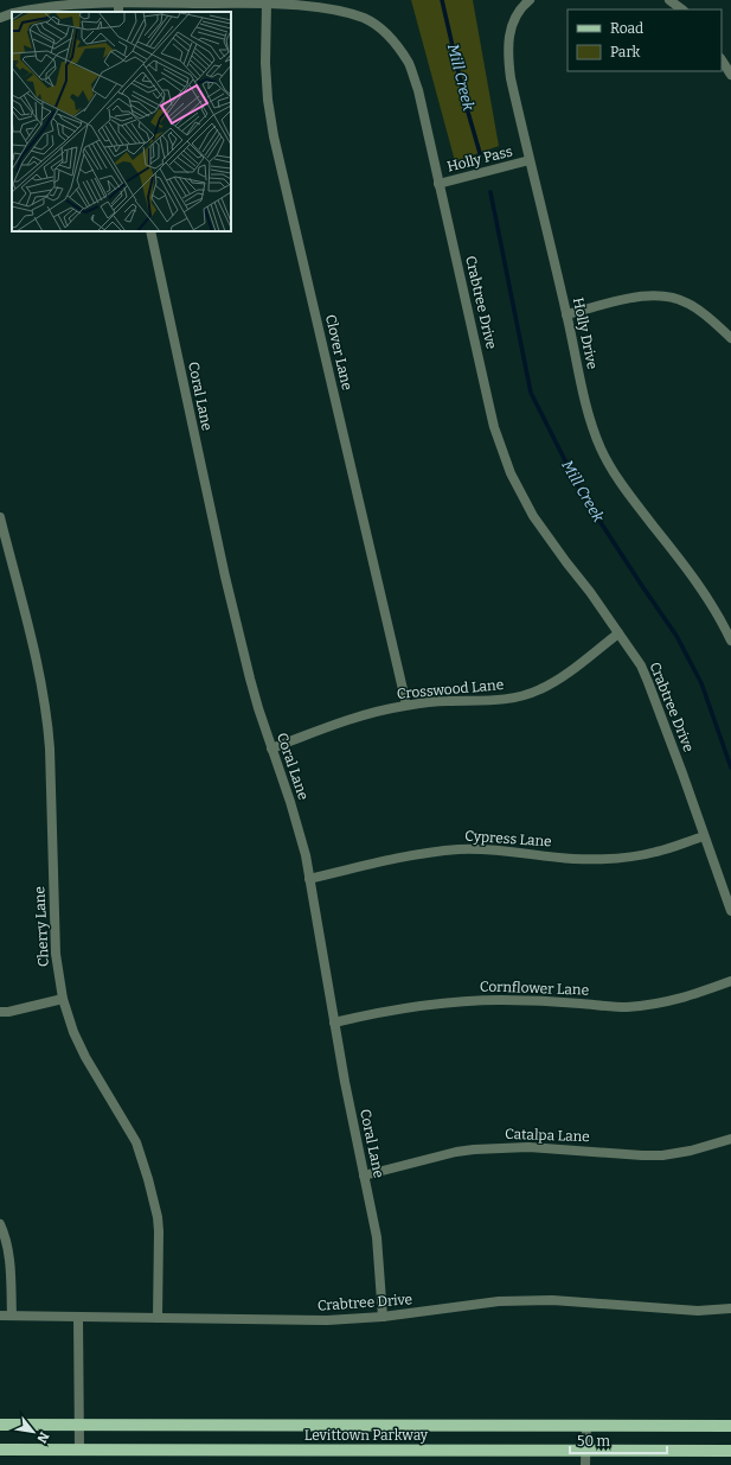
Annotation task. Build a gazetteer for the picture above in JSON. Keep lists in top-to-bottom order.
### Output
{
  "streets": {
    "main road": ["Levittown Parkway"],
    "street": [
      "Holly Pass",
      "Crabtree Drive",
      "Holly Drive",
      "Clover Lane",
      "Coral Lane",
      "Crosswood Lane",
      "Cypress Lane",
      "Cherry Lane",
      "Cornflower Lane",
      "Catalpa Lane"
    ]
  },
  "crossings": [
    ["Holly Pass", "Crabtree Drive"],
    ["Holly Pass", "Holly Drive"],
    ["Crabtree Drive", "Clover Lane"],
    ["Crabtree Drive", "Coral Lane"],
    ["Crabtree Drive", "Crosswood Lane"],
    ["Crabtree Drive", "Cypress Lane"],
    ["Crabtree Drive", "Cherry Lane"],
    ["Clover Lane", "Crosswood Lane"],
    ["Coral Lane", "Crosswood Lane"],
    ["Coral Lane", "Cypress Lane"],
    ["Coral Lane", "Cornflower Lane"],
    ["Coral Lane", "Catalpa Lane"]
  ],
  "water": ["Mill Creek"],
  "legend": ["Road", "Park"],
  "scale_bar": "50 m",
  "north": "bottom right"
}
